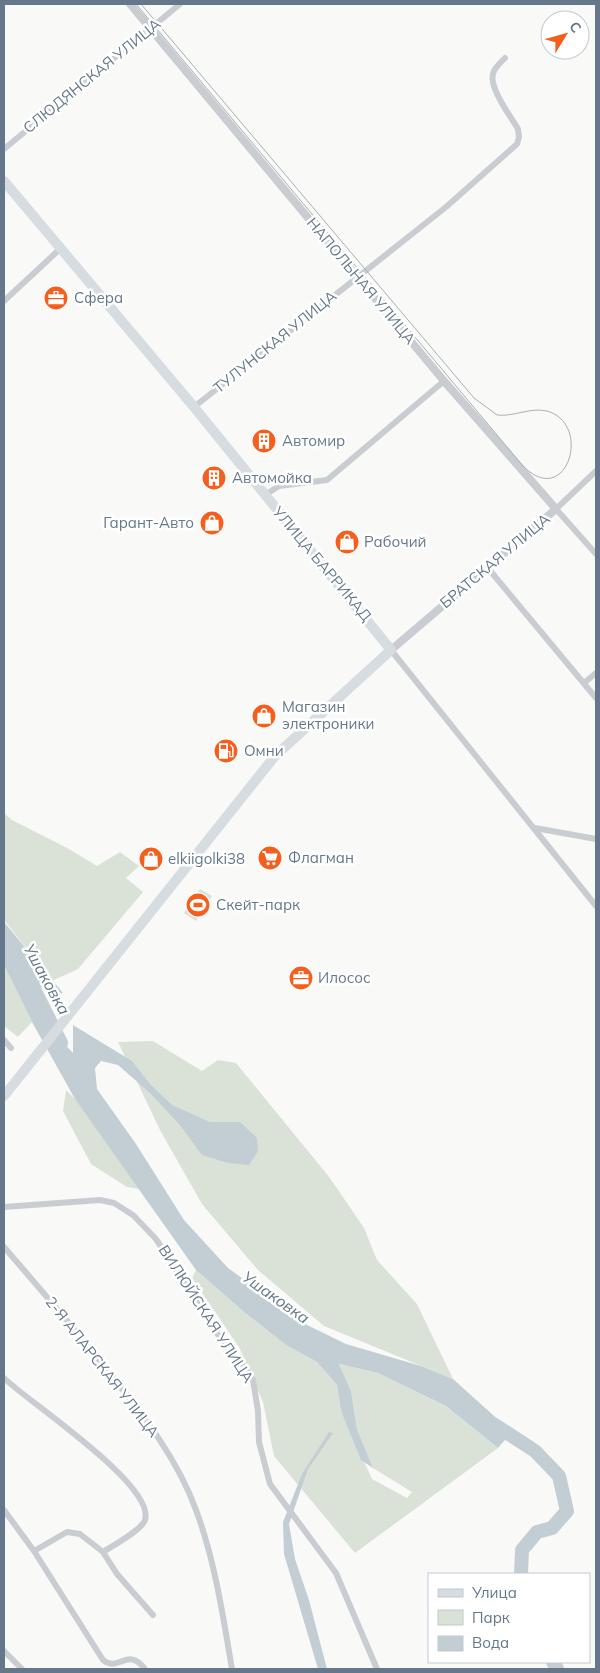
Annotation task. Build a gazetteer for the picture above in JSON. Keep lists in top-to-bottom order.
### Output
{
  "streets": {
    "main road": ["УЛИЦА БАРРИКАД"],
    "street": [
      "СЛЮДЯНСКАЯ УЛИЦА",
      "НАПОЛЬНАЯ УЛИЦА",
      "ТУЛУНСКАЯ УЛИЦА",
      "БРАТСКАЯ УЛИЦА",
      "ВИЛЮЙСКАЯ УЛИЦА",
      "2-Я АЛАРСКАЯ УЛИЦА"
    ]
  },
  "crossings": [
    ["СЛЮДЯНСКАЯ УЛИЦА", "НАПОЛЬНАЯ УЛИЦА"],
    ["НАПОЛЬНАЯ УЛИЦА", "ТУЛУНСКАЯ УЛИЦА"],
    ["НАПОЛЬНАЯ УЛИЦА", "БРАТСКАЯ УЛИЦА"],
    ["ТУЛУНСКАЯ УЛИЦА", "УЛИЦА БАРРИКАД"],
    ["БРАТСКАЯ УЛИЦА", "УЛИЦА БАРРИКАД"]
  ],
  "water": ["Ушаковка"],
  "places": {
    "office": ["Сфера", "Илосос"],
    "building": ["Автомир", "Автомойка"],
    "shop": [
      "Гарант-Авто",
      "Рабочий",
      "Магазин электроники",
      "elkiigolki38"
    ],
    "fuel station": ["Омни"],
    "supermarket": ["Флагман"],
    "sports": ["Скейт-парк"]
  },
  "legend": ["Улица", "Парк", "Вода"],
  "north": "top right"
}
